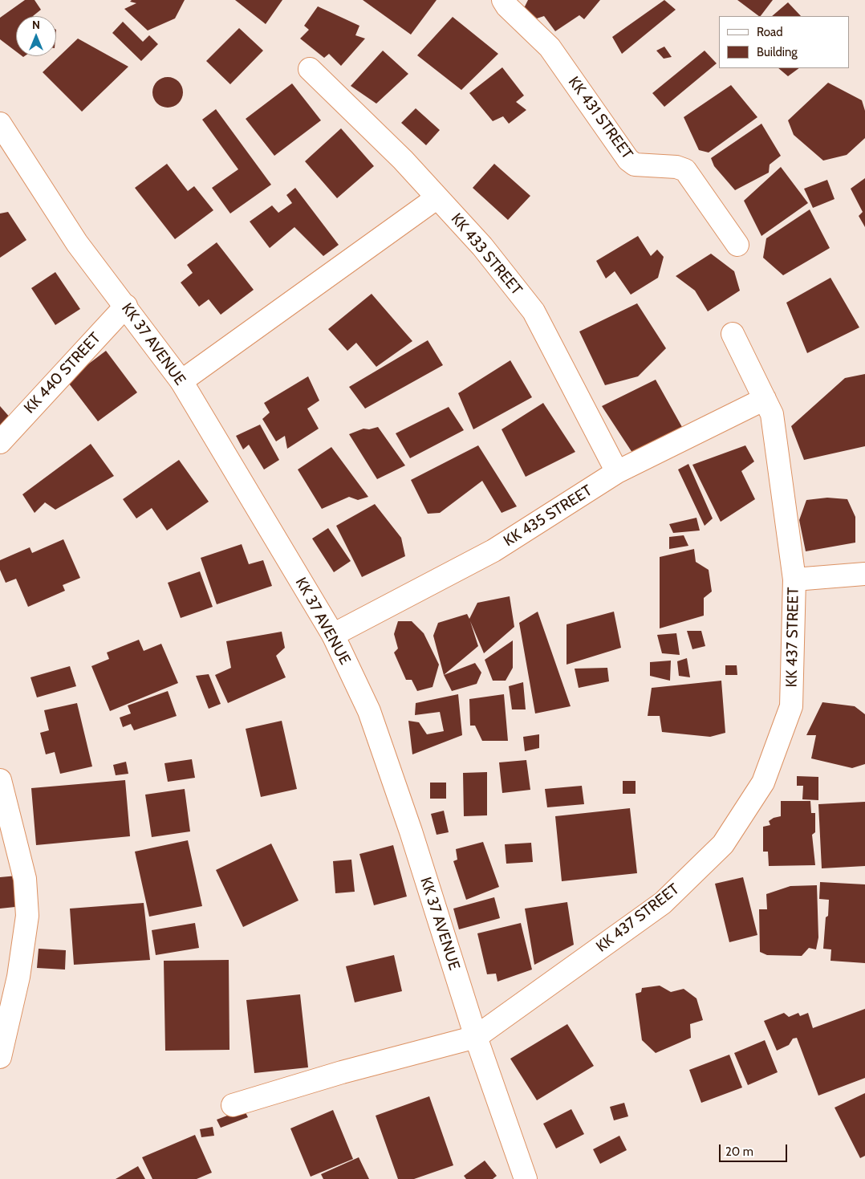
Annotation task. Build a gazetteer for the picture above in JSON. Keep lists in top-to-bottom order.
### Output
{
  "streets": {
    "street": [
      "KK 431 STREET",
      "KK 433 STREET",
      "KK 37 AVENUE",
      "KK 440 STREET",
      "KK 435 STREET",
      "KK 437 STREET"
    ]
  },
  "crossings": [
    ["KK 433 STREET", "KK 435 STREET"],
    ["KK 37 AVENUE", "KK 440 STREET"],
    ["KK 37 AVENUE", "KK 435 STREET"],
    ["KK 37 AVENUE", "KK 437 STREET"]
  ],
  "legend": ["Road", "Building"],
  "scale_bar": "20 m",
  "north": "top"
}
